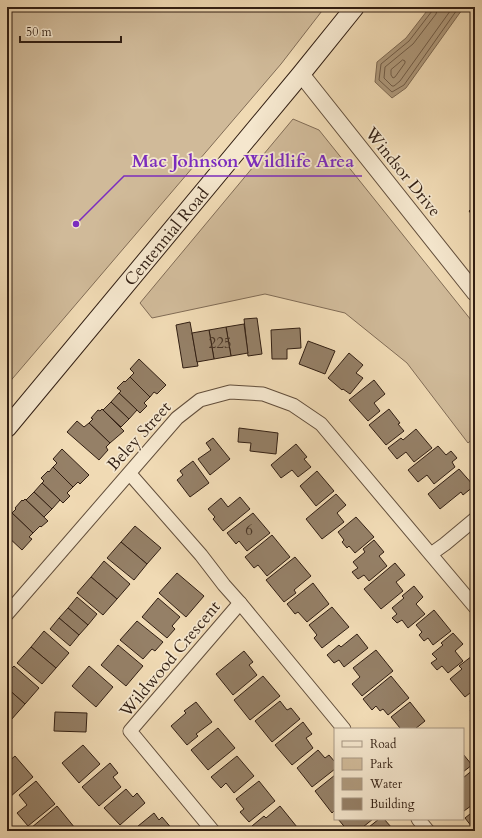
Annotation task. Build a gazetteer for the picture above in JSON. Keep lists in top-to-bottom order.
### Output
{
  "streets": {
    "main road": ["Centennial Road"],
    "street": ["Windsor Drive", "Beley Street", "Wildwood Crescent"]
  },
  "crossings": [
    ["Windsor Drive", "Centennial Road"],
    ["Beley Street", "Wildwood Crescent"]
  ],
  "places": ["Mac Johnson Wildlife Area"],
  "house_numbers": ["225", "6"],
  "legend": [
    "Road",
    "Park",
    "Water",
    "Building"
  ],
  "scale_bar": "50 m"
}
